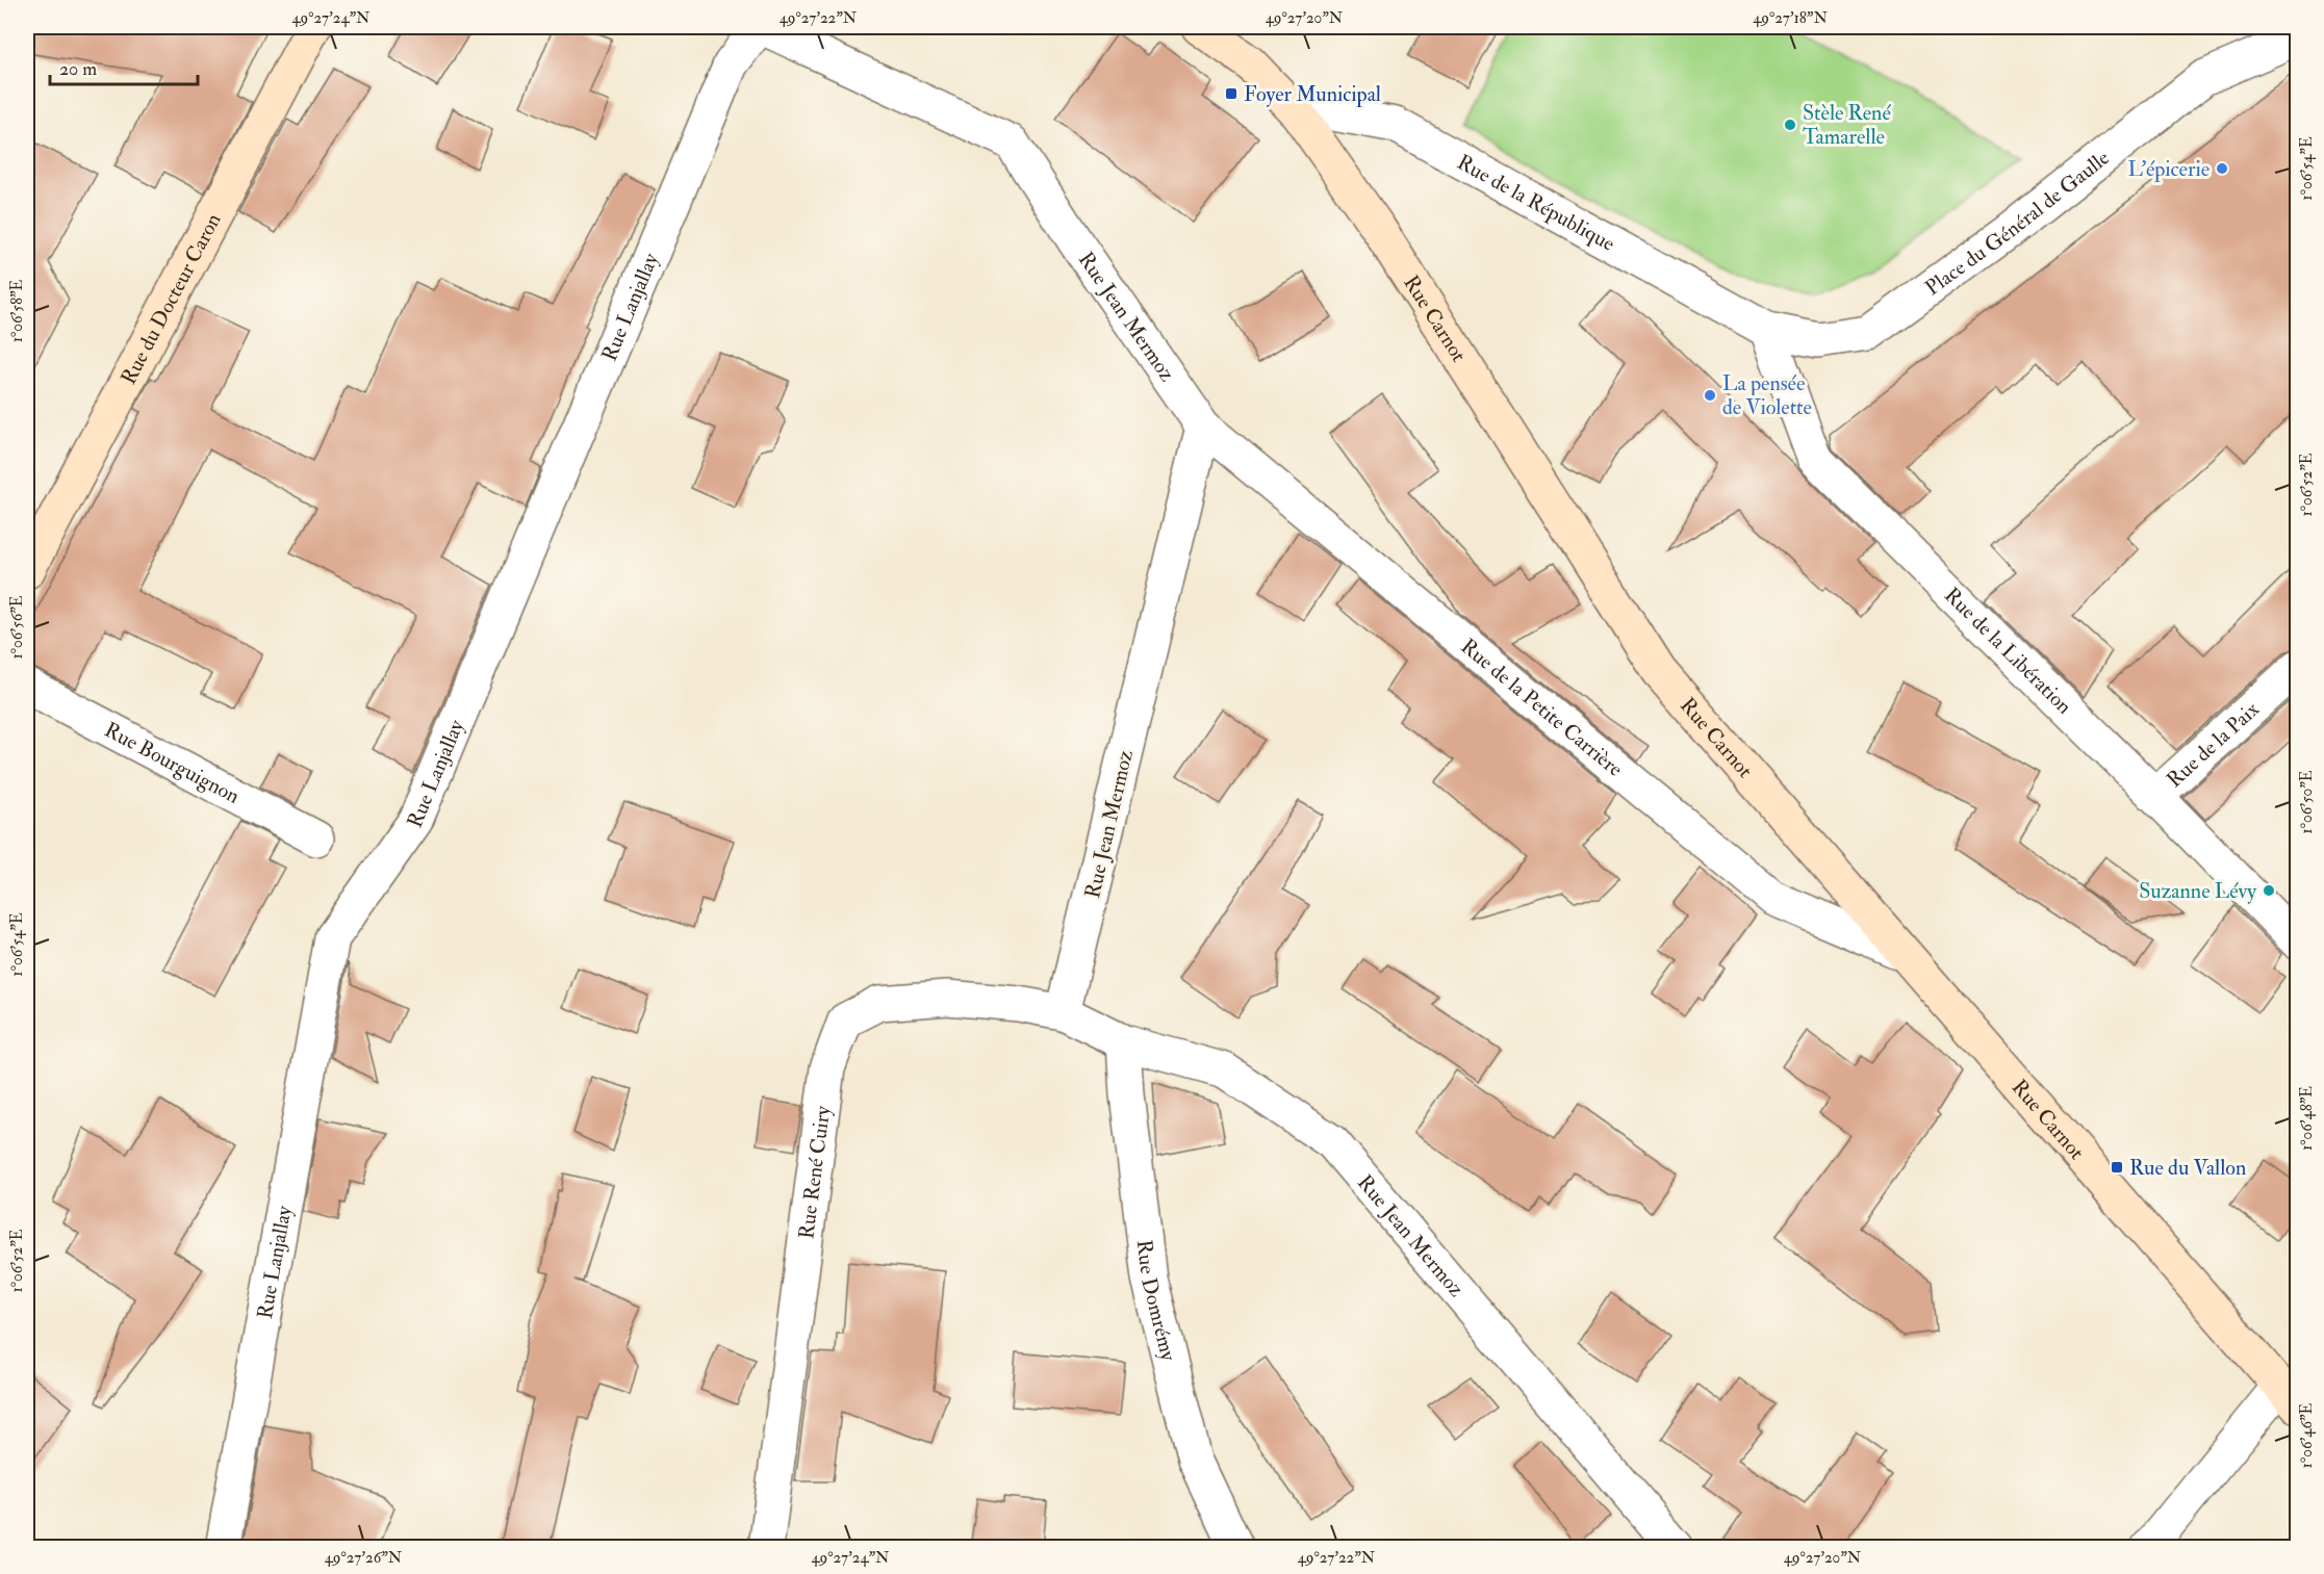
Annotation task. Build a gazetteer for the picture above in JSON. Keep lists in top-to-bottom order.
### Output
{
  "streets": {
    "street": [
      "Rue de la République",
      "Place du Général de Gaulle",
      "Rue du Docteur Caron",
      "Rue Lanjallay",
      "Rue Jean Mermoz",
      "Rue Carnot",
      "Rue de la Libération",
      "Rue de la Petite Carrière",
      "Rue de la Paix",
      "Rue Bourguignon",
      "Rue René Cuiry",
      "Rue Domrémy"
    ]
  },
  "crossings": [
    ["Rue de la République", "Place du Général de Gaulle"],
    ["Rue de la République", "Rue Carnot"],
    ["Rue de la République", "Rue de la Libération"],
    ["Place du Général de Gaulle", "Rue de la Libération"],
    ["Rue Lanjallay", "Rue Jean Mermoz"],
    ["Rue Jean Mermoz", "Rue de la Petite Carrière"],
    ["Rue Jean Mermoz", "Rue René Cuiry"],
    ["Rue Jean Mermoz", "Rue Domrémy"],
    ["Rue Carnot", "Rue de la Petite Carrière"],
    ["Rue de la Libération", "Rue de la Paix"]
  ],
  "places": {
    "transit": ["Foyer Municipal", "Rue du Vallon"],
    "other": [
      "Stèle René Tamarelle",
      "L'épicerie",
      "La pensée de Violette",
      "Suzanne Lévy"
    ]
  },
  "scale_bar": "20 m",
  "coordinates": [
    "49°27'24\"N",
    "49°27'22\"N",
    "49°27'20\"N",
    "49°27'18\"N",
    "1°06'54\"E",
    "1°06'58\"E",
    "1°06'52\"E",
    "1°06'56\"E",
    "1°06'50\"E",
    "1°06'48\"E",
    "1°06'46\"E",
    "49°27'26\"N"
  ]
}
